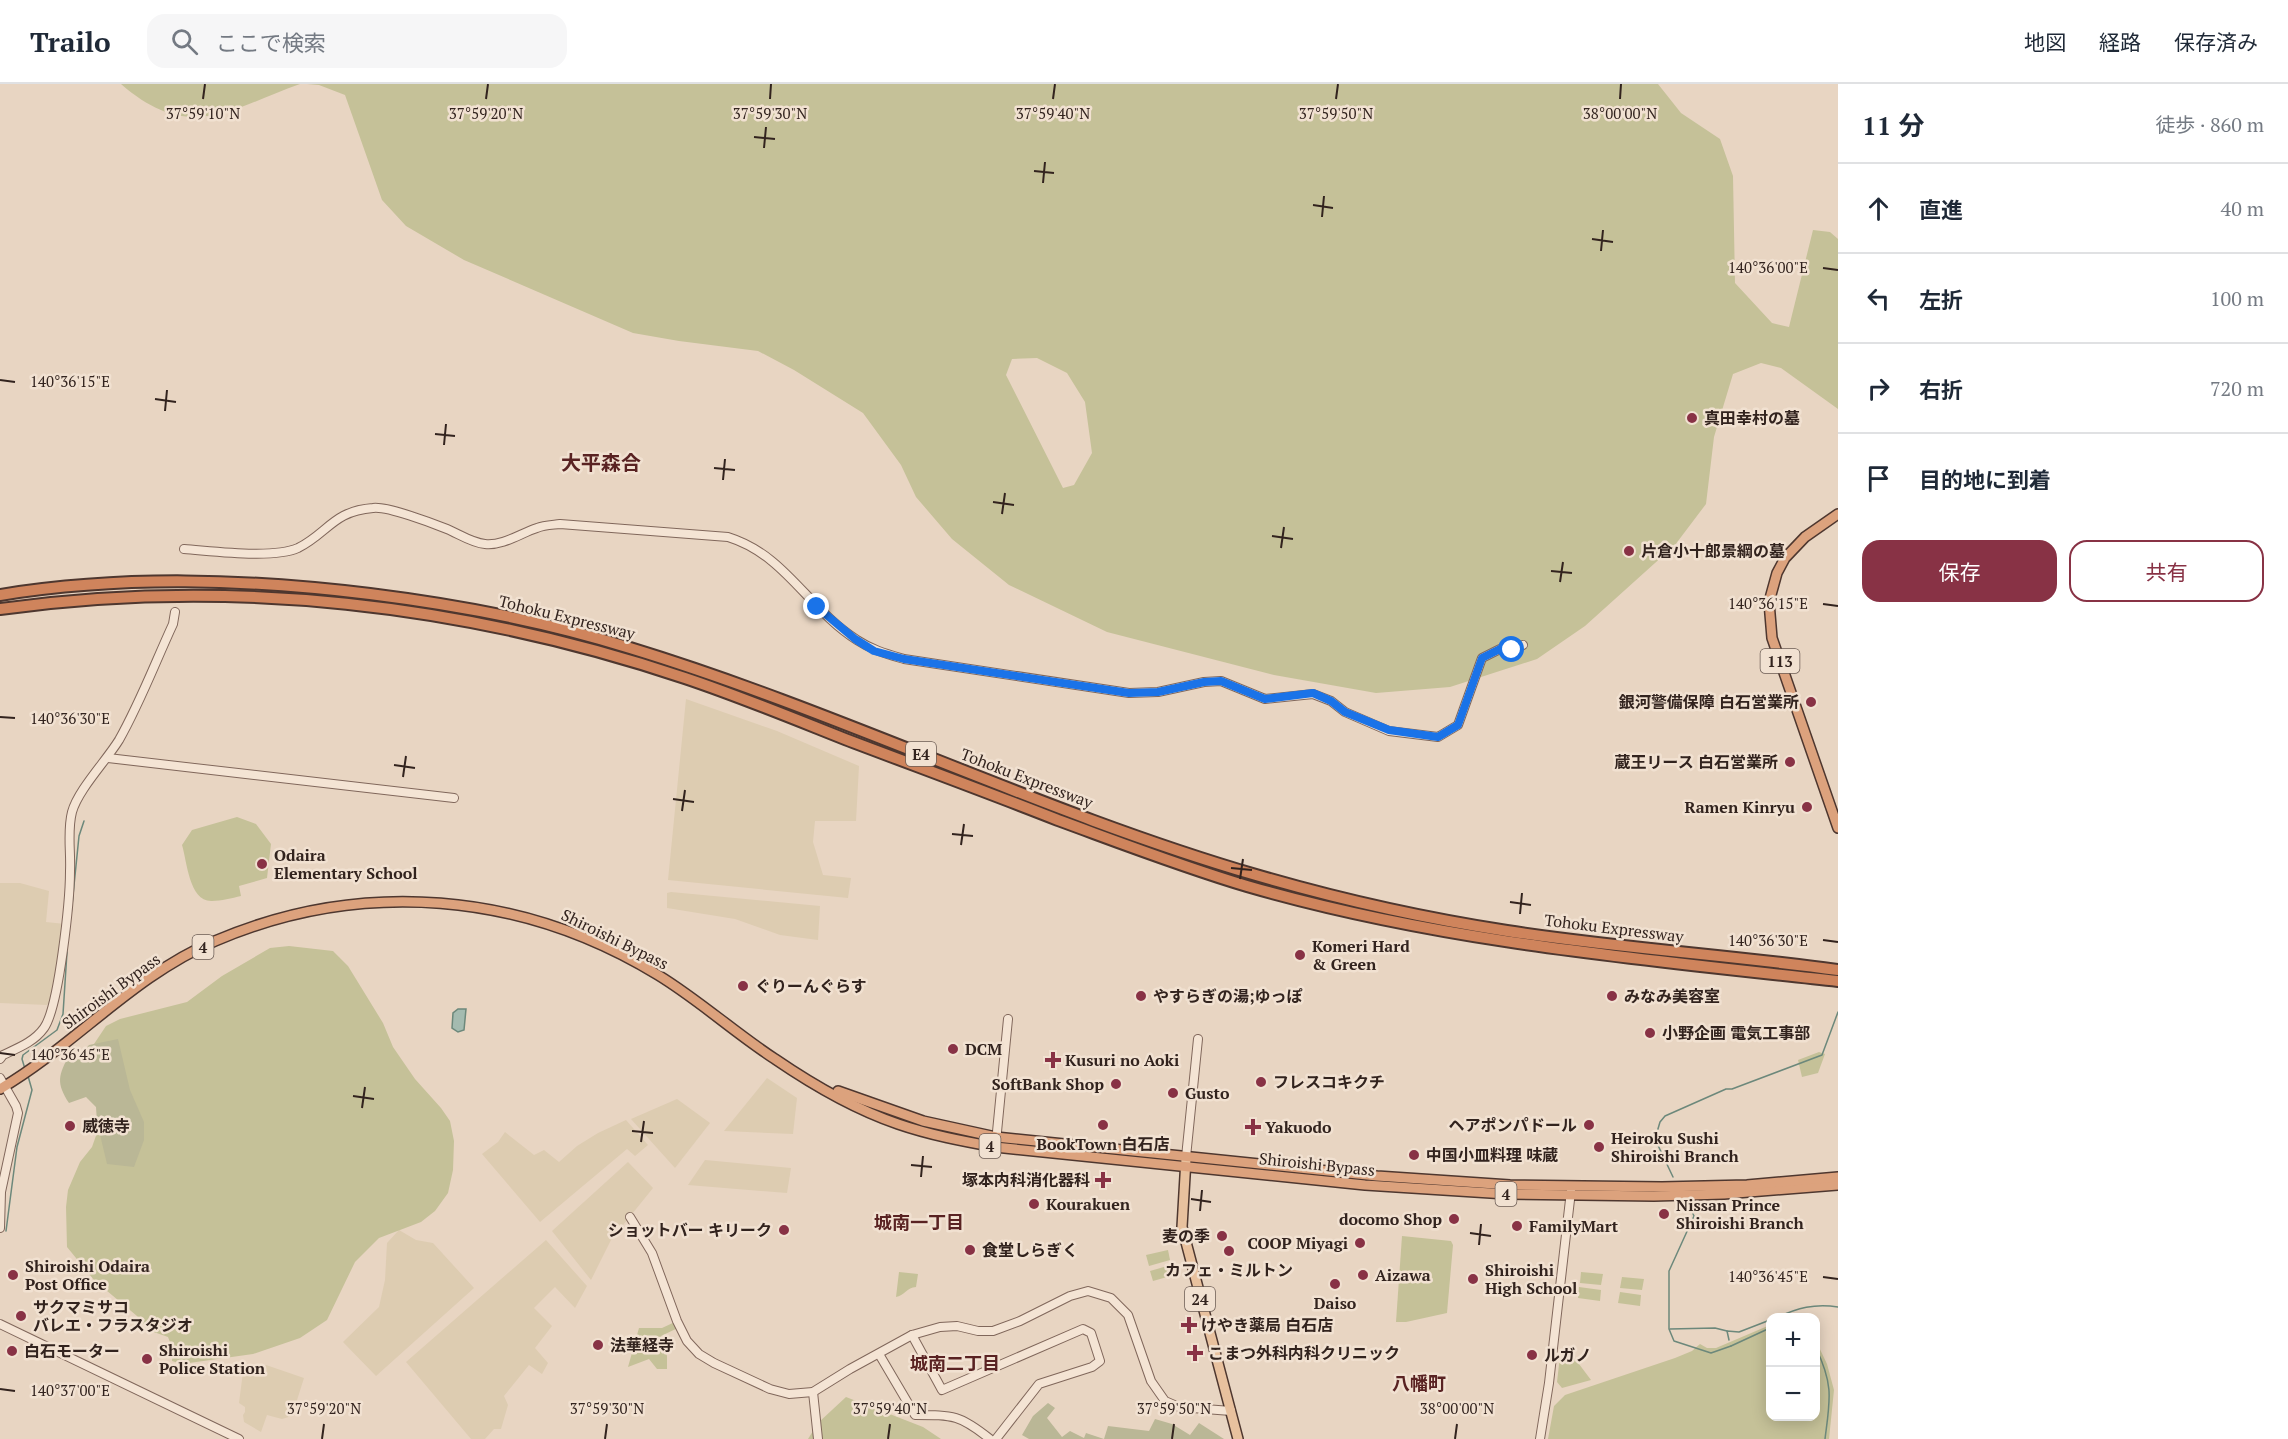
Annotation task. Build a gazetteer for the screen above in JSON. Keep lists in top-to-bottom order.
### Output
{
  "streets": {
    "highway": [
      "Tohoku Expressway",
      "113",
      "E4",
      "Shiroishi Bypass",
      "4"
    ],
    "main road": ["24"]
  },
  "crossings": [
    ["Shiroishi Bypass", "24"]
  ],
  "districts": [
    "大平森合",
    "城南一丁目",
    "城南二丁目",
    "八幡町"
  ],
  "places": {
    "other": [
      "真田幸村の墓",
      "片倉小十郎景綱の墓",
      "銀河警備保障 白石営業所",
      "蔵王リース 白石営業所",
      "Ramen Kinryu",
      "Odaira Elementary School",
      "Komeri Hard & Green",
      "ぐりーんぐらす",
      "やすらぎの湯;ゆっぽ",
      "みなみ美容室",
      "小野企画 電気工事部",
      "DCM",
      "フレスコキクチ",
      "SoftBank Shop",
      "Gusto",
      "BookTown 白石店",
      "ヘアポンパドール",
      "威徳寺",
      "Heiroku Sushi Shiroishi Branch",
      "中国小皿料理 味蔵",
      "Kourakuen",
      "Nissan Prince Shiroishi Branch",
      "docomo Shop",
      "FamilyMart",
      "ショットバー キリーク",
      "麦の季",
      "COOP Miyagi",
      "食堂しらぎく",
      "カフェ・ミルトン",
      "Shiroishi Odaira Post Office",
      "Aizawa",
      "Shiroishi High School",
      "Daiso",
      "サクマミサコ バレエ・フラスタジオ",
      "法華経寺",
      "白石モーター",
      "ルガノ",
      "Shiroishi Police Station"
    ],
    "health": [
      "Kusuri no Aoki",
      "Yakuodo",
      "塚本内科消化器科",
      "けやき薬局 白石店",
      "こまつ外科内科クリニック"
    ]
  },
  "page": {
    "header": "Trailo",
    "search": "ここで検索",
    "nav": ["地図", "経路", "保存済み"],
    "heading": ["11 分", "徒歩 · 860 m"],
    "list": [
      ["直進", "40 m"],
      ["左折", "100 m"],
      ["右折", "720 m"],
      "目的地に到着"
    ],
    "buttons": ["保存", "共有"],
    "map_buttons": ["+", "−"]
  },
  "coordinates": [
    "37°59'10\"N",
    "37°59'20\"N",
    "37°59'30\"N",
    "37°59'40\"N",
    "37°59'50\"N",
    "38°00'00\"N",
    "140°36'00\"E",
    "140°36'15\"E",
    "140°36'30\"E",
    "140°36'45\"E",
    "140°37'00\"E"
  ]
}
